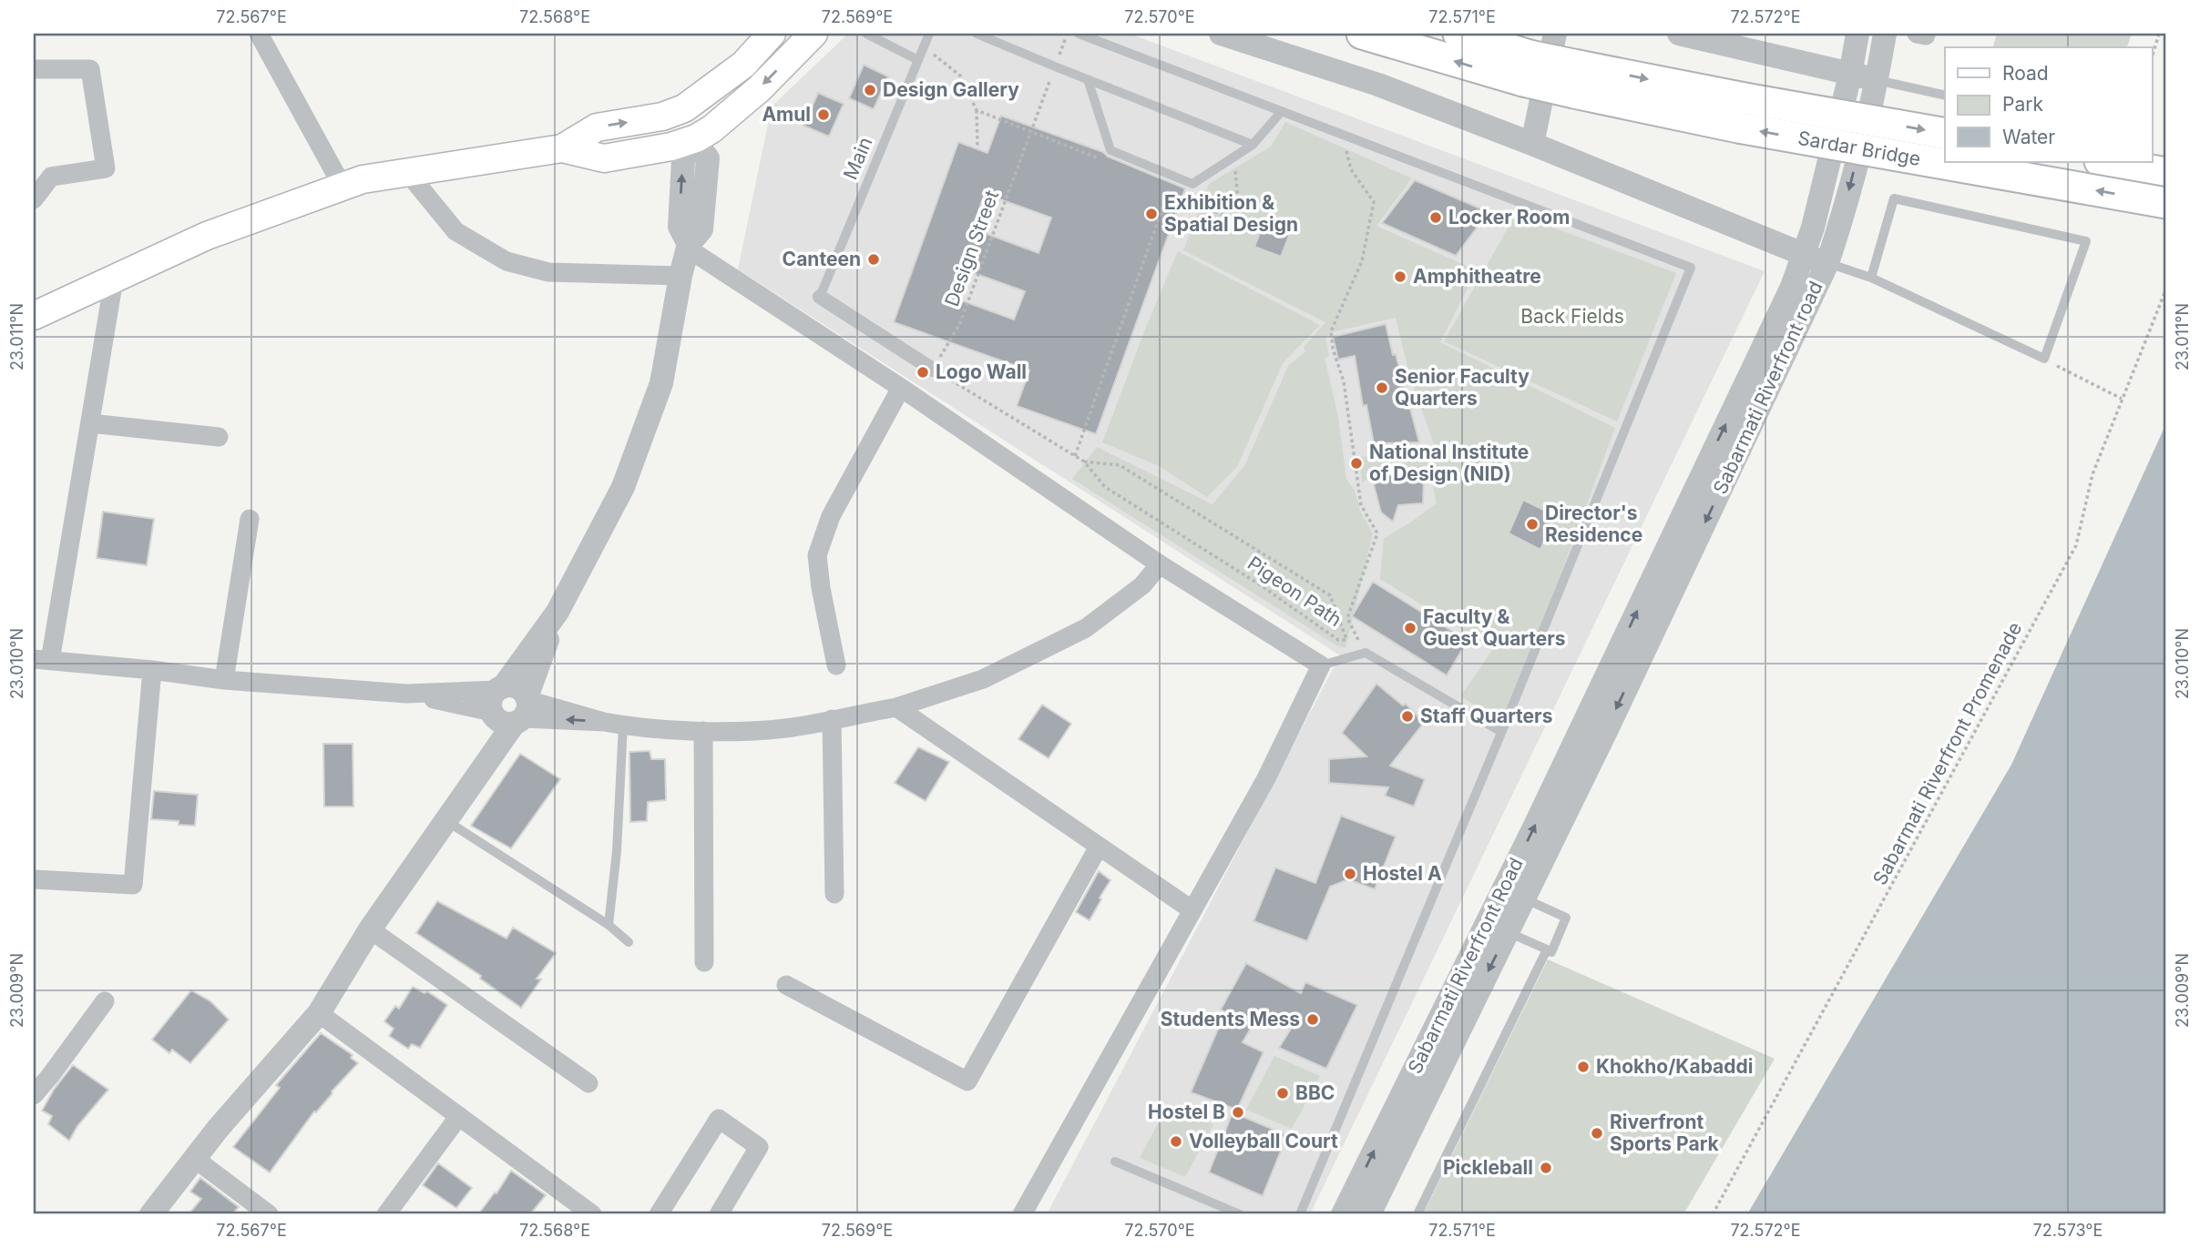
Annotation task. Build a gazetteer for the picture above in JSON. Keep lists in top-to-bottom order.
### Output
{
  "streets": {
    "main road": ["Sardar Bridge"],
    "street": ["Sabarmati Riverfront road", "Sabarmati Riverfront Road"],
    "lane": ["Main"],
    "path": ["Design Street", "Pigeon Path", "Sabarmati Riverfront Promenade"]
  },
  "crossings": [
    ["Design Street", "Pigeon Path"],
    ["Sabarmati Riverfront road", "Sabarmati Riverfront Road"]
  ],
  "parks": ["Back Fields"],
  "places": [
    "Design Gallery",
    "Amul",
    "Exhibition & Spatial Design",
    "Locker Room",
    "Canteen",
    "Amphitheatre",
    "Logo Wall",
    "Senior Faculty Quarters",
    "National Institute of Design (NID)",
    "Director's Residence",
    "Faculty & Guest Quarters",
    "Staff Quarters",
    "Hostel A",
    "Students Mess",
    "Khokho/Kabaddi",
    "BBC",
    "Hostel B",
    "Riverfront Sports Park",
    "Volleyball Court",
    "Pickleball"
  ],
  "legend": ["Road", "Park", "Water"],
  "coordinates": [
    "72.567°E",
    "72.568°E",
    "72.569°E",
    "72.570°E",
    "72.571°E",
    "72.572°E",
    "23.011°N",
    "23.010°N",
    "23.009°N",
    "72.573°E"
  ]
}
